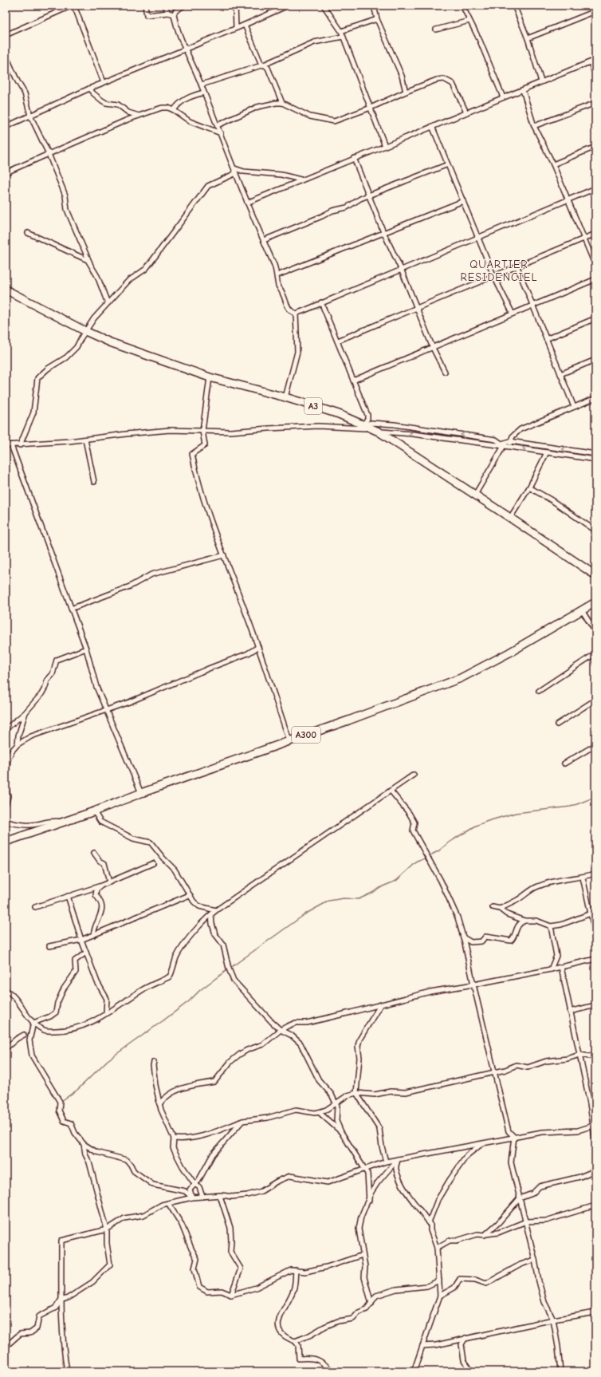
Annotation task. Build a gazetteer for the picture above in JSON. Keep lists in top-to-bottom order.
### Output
{
  "streets": {
    "highway": ["A3", "A300"]
  },
  "districts": ["QUARTIER RESIDENCIEL"]
}
